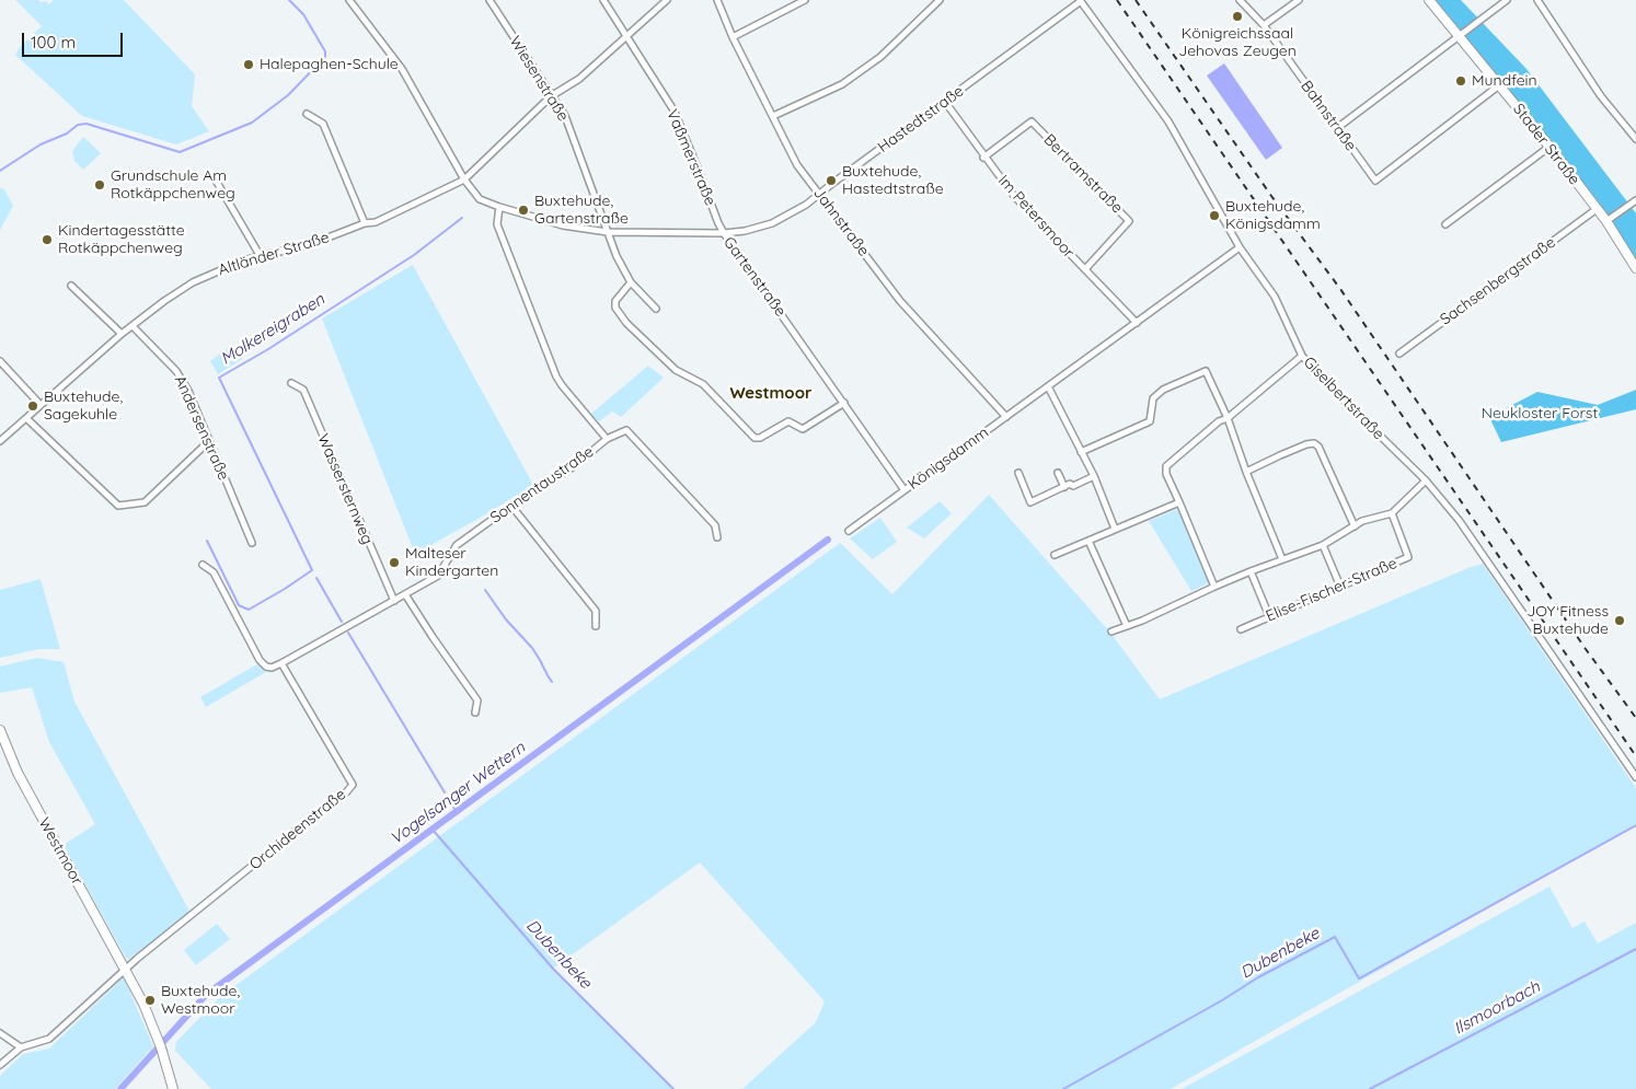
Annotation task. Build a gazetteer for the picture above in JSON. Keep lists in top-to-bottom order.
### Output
{
  "streets": {
    "street": [
      "Wiesenstraße",
      "Bahnstraße",
      "Hastedtstraße",
      "Stader Straße",
      "Vaßmerstraße",
      "Bertramstraße",
      "Im Petersmoor",
      "Jahnstraße",
      "Altländer Straße",
      "Gartenstraße",
      "Sachsenbergstraße",
      "Giselbertstraße",
      "Andersenstraße",
      "Königsdamm",
      "Sonnentaustraße",
      "Wassersternweg",
      "Elise-Fischer-Straße",
      "Orchideenstraße",
      "Westmoor"
    ]
  },
  "crossings": [
    ["Wiesenstraße", "Altländer Straße"],
    ["Wiesenstraße", "Gartenstraße"],
    ["Bahnstraße", "Stader Straße"],
    ["Hastedtstraße", "Vaßmerstraße"],
    ["Hastedtstraße", "Im Petersmoor"],
    ["Hastedtstraße", "Jahnstraße"],
    ["Hastedtstraße", "Gartenstraße"],
    ["Hastedtstraße", "Giselbertstraße"],
    ["Stader Straße", "Sachsenbergstraße"],
    ["Vaßmerstraße", "Altländer Straße"],
    ["Vaßmerstraße", "Gartenstraße"],
    ["Bertramstraße", "Im Petersmoor"],
    ["Im Petersmoor", "Königsdamm"],
    ["Jahnstraße", "Königsdamm"],
    ["Altländer Straße", "Gartenstraße"],
    ["Altländer Straße", "Andersenstraße"],
    ["Gartenstraße", "Königsdamm"],
    ["Gartenstraße", "Sonnentaustraße"],
    ["Giselbertstraße", "Königsdamm"],
    ["Orchideenstraße", "Westmoor"]
  ],
  "districts": ["Westmoor"],
  "water": [
    "Molkereigraben",
    "Vogelsanger Wettern",
    "Dubenbeke",
    "Ilsmoorbach"
  ],
  "parks": ["Neukloster Forst"],
  "places": [
    "Königreichssaal Jehovas Zeugen",
    "Halepaghen-Schule",
    "Mundfein",
    "Buxtehude, Hastedtstraße",
    "Grundschule Am Rotkäppchenweg",
    "Buxtehude, Gartenstraße",
    "Buxtehude, Königsdamm",
    "Kindertagesstätte Rotkäppchenweg",
    "Buxtehude, Sagekuhle",
    "Malteser Kindergarten",
    "JOY Fitness Buxtehude",
    "Buxtehude, Westmoor"
  ],
  "scale_bar": "100 m"
}
